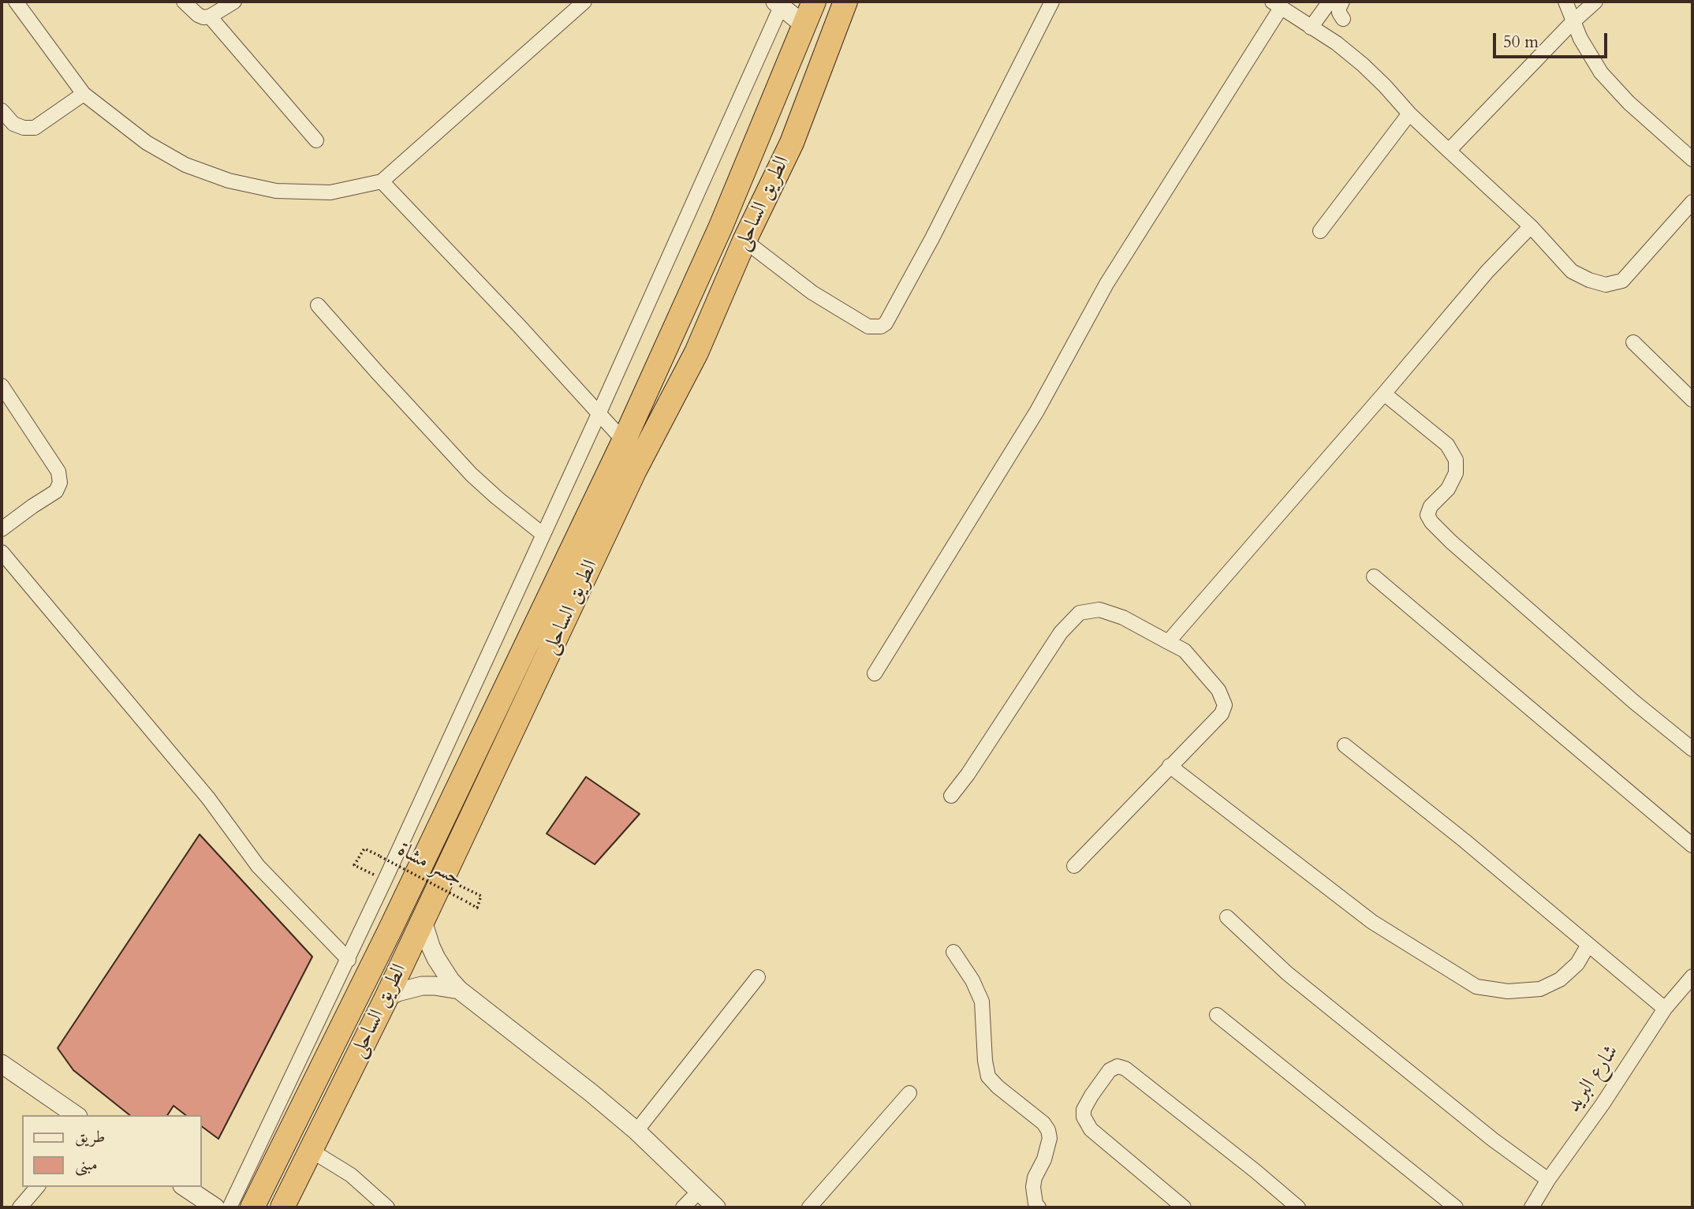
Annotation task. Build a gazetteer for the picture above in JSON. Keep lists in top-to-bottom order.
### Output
{
  "streets": {
    "highway": ["الطريق الساحلى"],
    "street": ["شارع البريد"],
    "path": ["جسر مشاة"]
  },
  "legend": ["طريق", "مبنى"],
  "scale_bar": "50 m"
}
